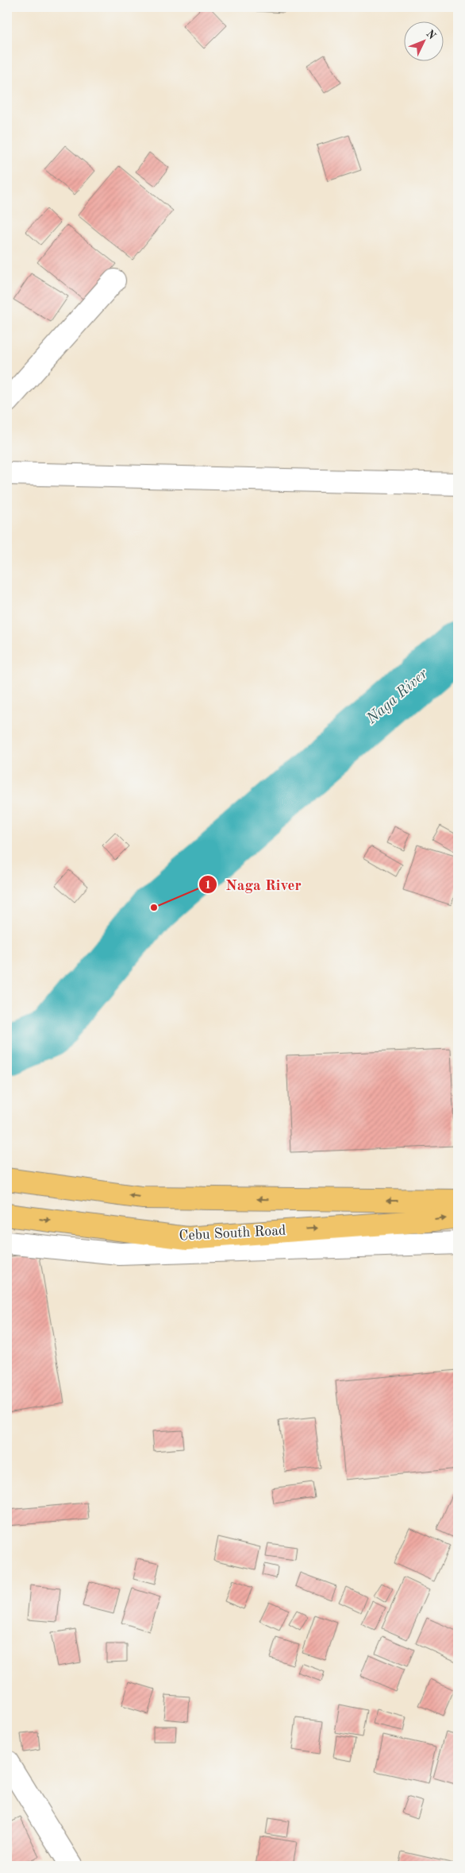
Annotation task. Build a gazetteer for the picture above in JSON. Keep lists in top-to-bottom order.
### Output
{
  "streets": {
    "highway": ["Cebu South Road"]
  },
  "water": ["Naga River"],
  "places": ["Naga River"],
  "north": "top right"
}
